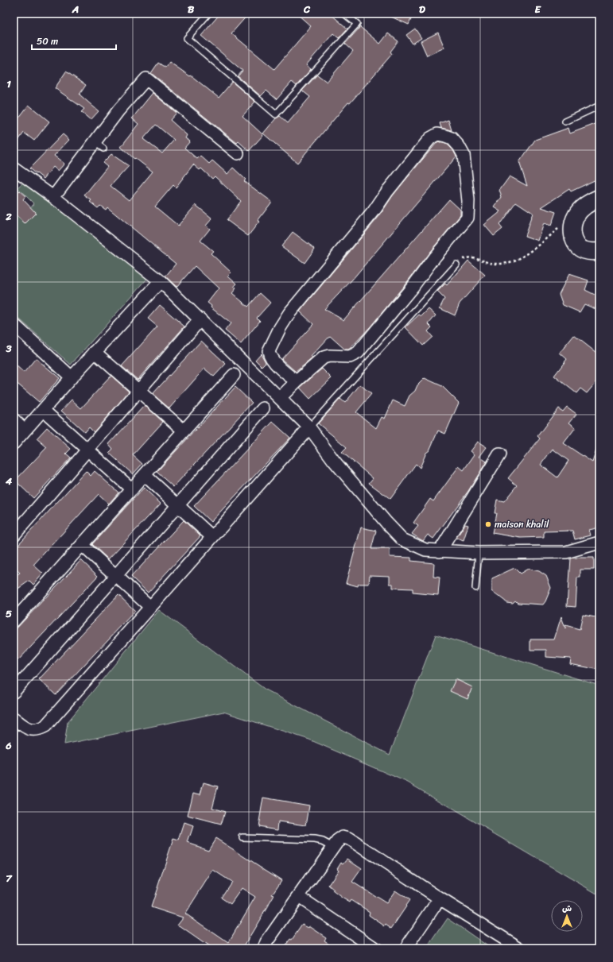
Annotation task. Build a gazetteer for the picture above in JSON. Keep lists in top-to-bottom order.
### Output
{
  "places": ["maison khalil"],
  "scale_bar": "50 m",
  "north": "top",
  "grid": {
    "columns": [
      "A",
      "B",
      "C",
      "D",
      "E"
    ],
    "rows": [
      "1",
      "2",
      "3",
      "4",
      "5",
      "6",
      "7"
    ]
  }
}
